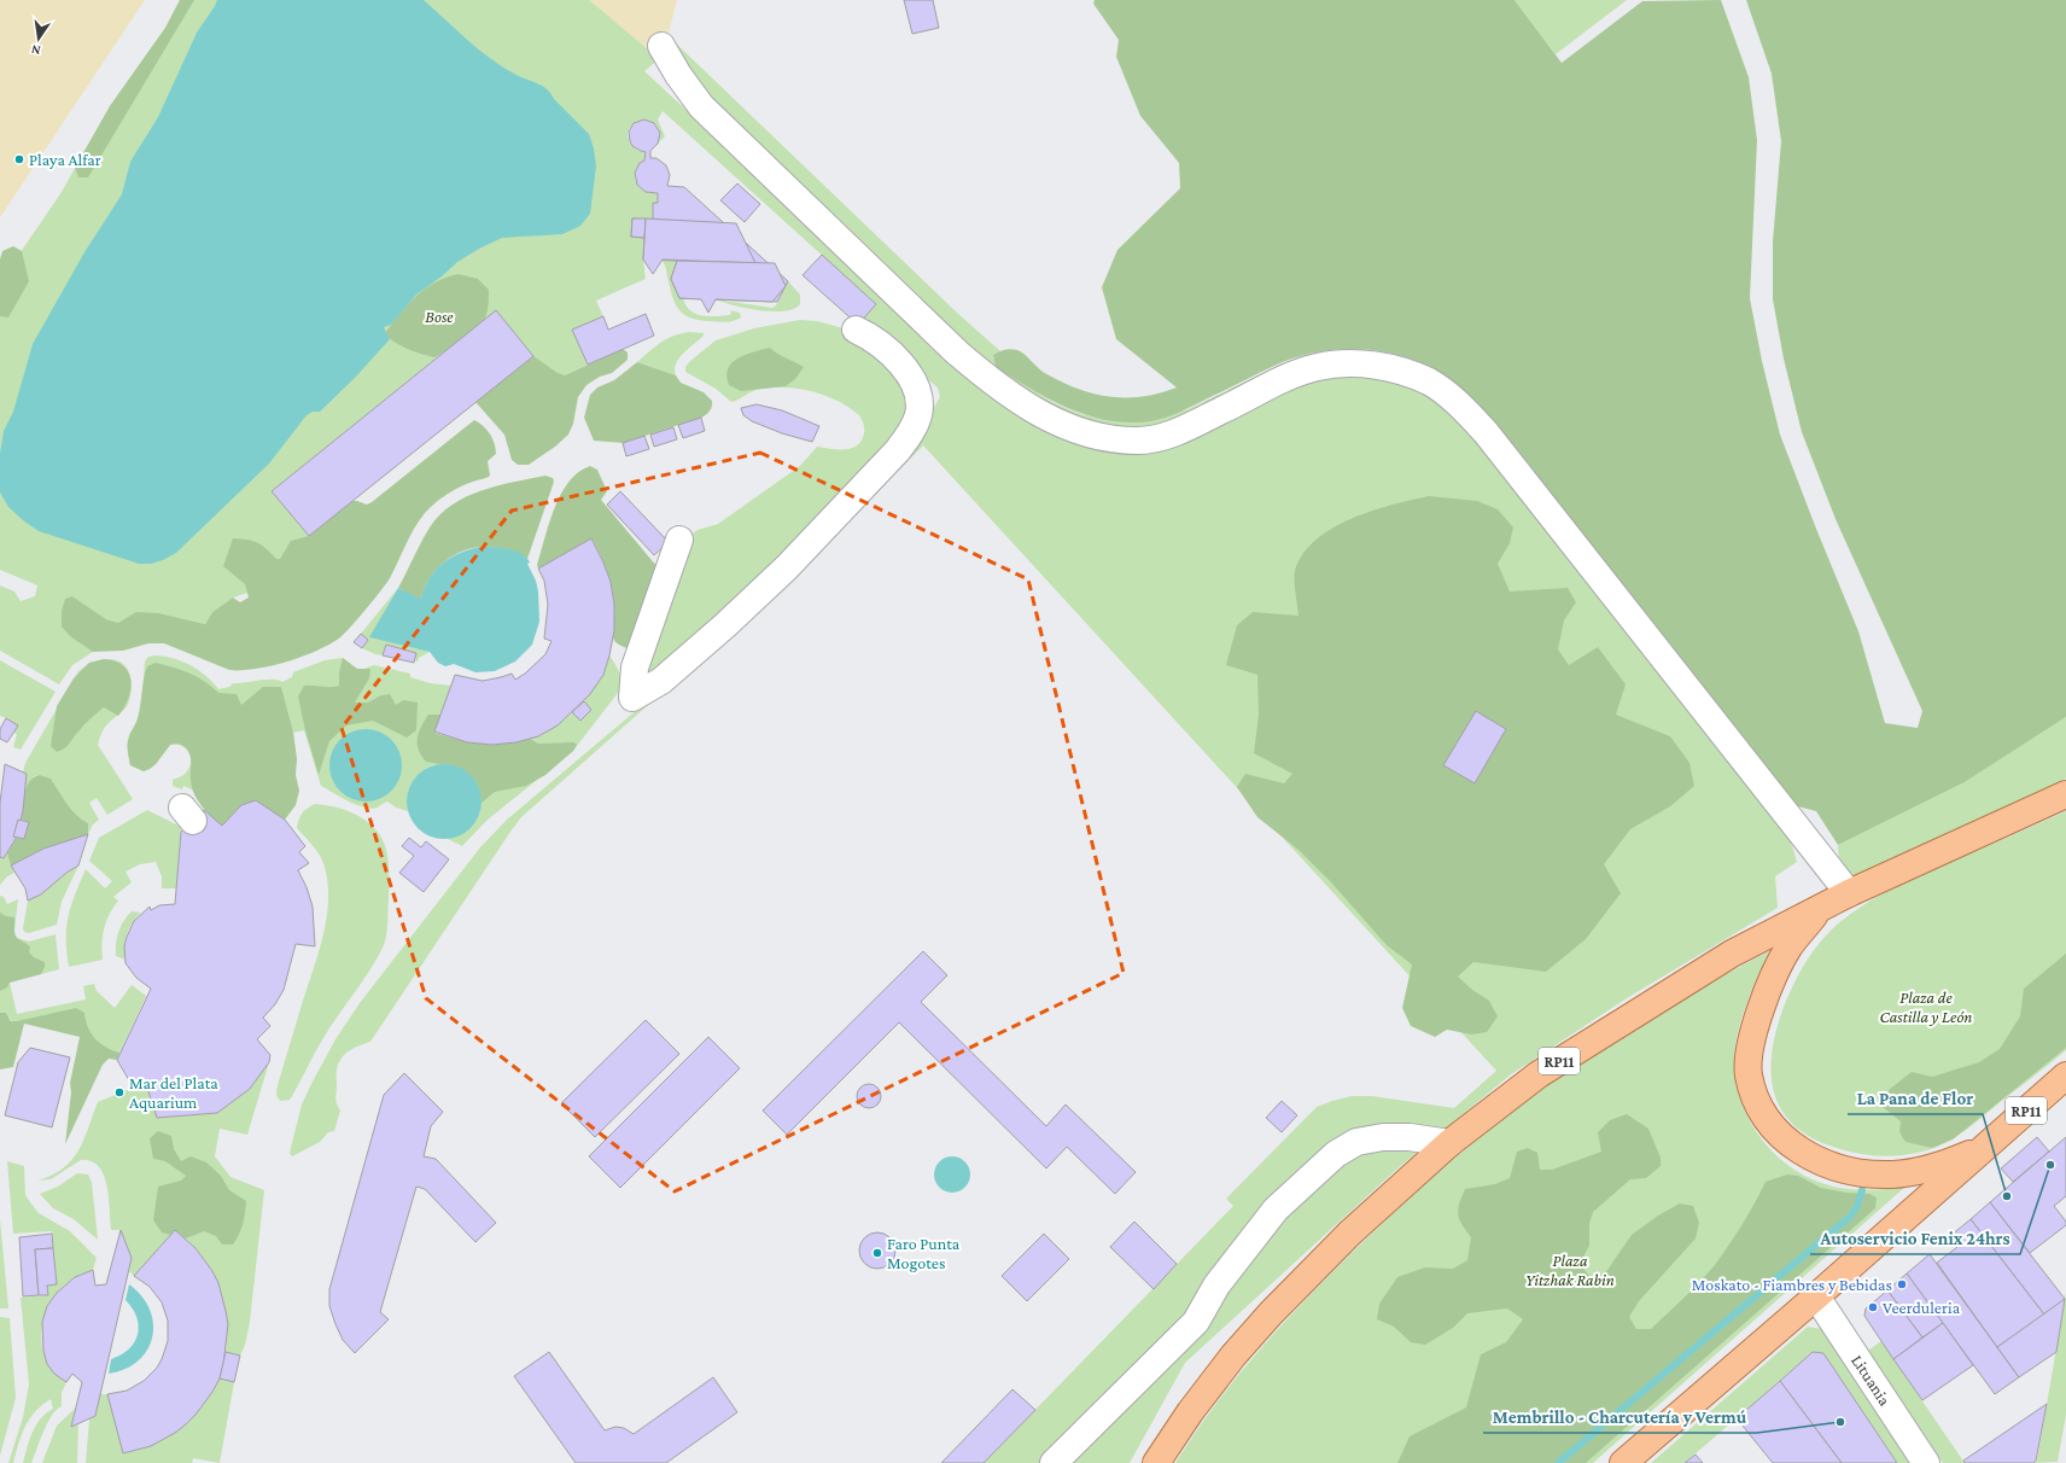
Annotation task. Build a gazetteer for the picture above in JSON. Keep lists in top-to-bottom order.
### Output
{
  "streets": {
    "main road": ["RP11"],
    "street": ["Lituania"]
  },
  "crossings": [
    ["RP11", "Lituania"]
  ],
  "parks": ["Bose", "Plaza de Castilla y León", "Plaza Yitzhak Rabin"],
  "places": [
    "Playa Alfar",
    "Mar del Plata Aquarium",
    "Autoservicio Fenix 24hrs",
    "La Pana de Flor",
    "Faro Punta Mogotes",
    "Moskato - Fiambres y Bebidas",
    "Veerduleria",
    "Membrillo - Charcutería y Vermú"
  ],
  "north": "bottom"
}
